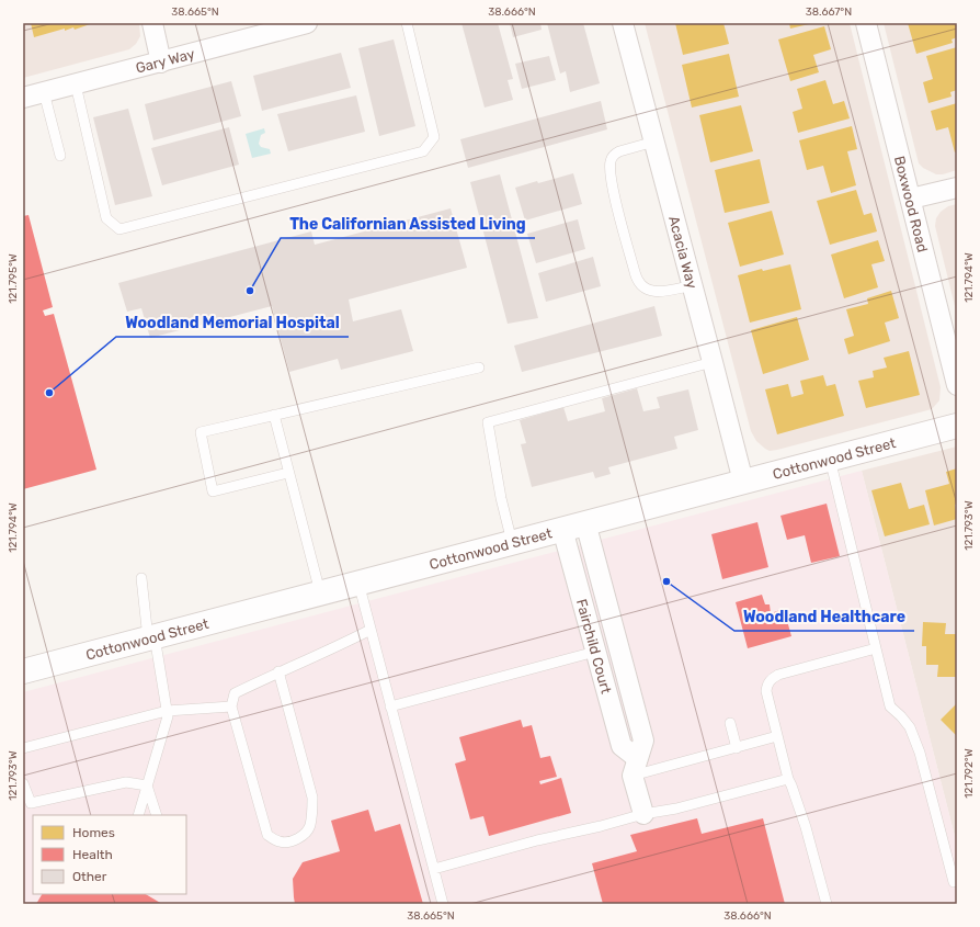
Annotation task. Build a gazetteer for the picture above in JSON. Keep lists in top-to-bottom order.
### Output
{
  "streets": {
    "street": [
      "Gary Way",
      "Boxwood Road",
      "Acacia Way",
      "Cottonwood Street",
      "Fairchild Court"
    ]
  },
  "crossings": [
    ["Acacia Way", "Cottonwood Street"],
    ["Cottonwood Street", "Fairchild Court"]
  ],
  "places": ["The Californian Assisted Living", "Woodland Memorial Hospital", "Woodland Healthcare"],
  "legend": ["Homes", "Health", "Other"],
  "coordinates": [
    "38.665°N",
    "38.666°N",
    "38.667°N",
    "121.794°W",
    "121.795°W",
    "121.793°W",
    "121.792°W"
  ]
}
